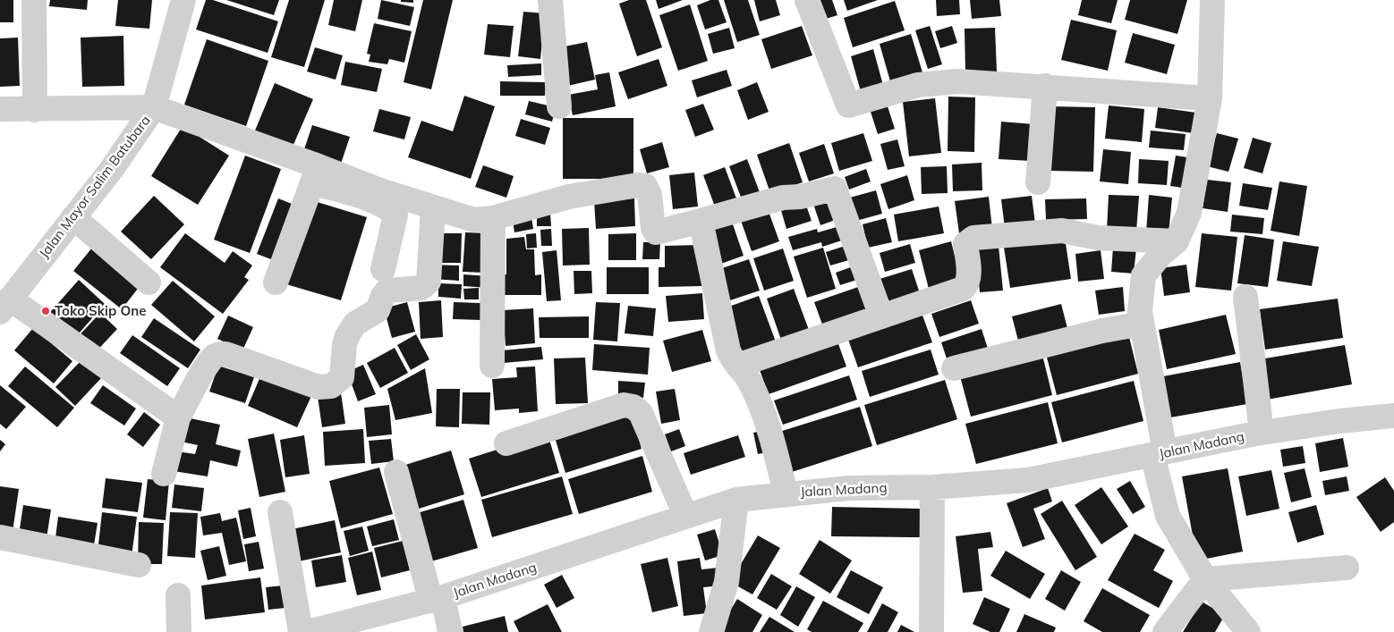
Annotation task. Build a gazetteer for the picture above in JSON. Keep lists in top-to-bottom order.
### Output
{
  "streets": {
    "street": ["Jalan Mayor Salim Batubara", "Jalan Madang"]
  },
  "places": ["Toko Skip One"]
}
